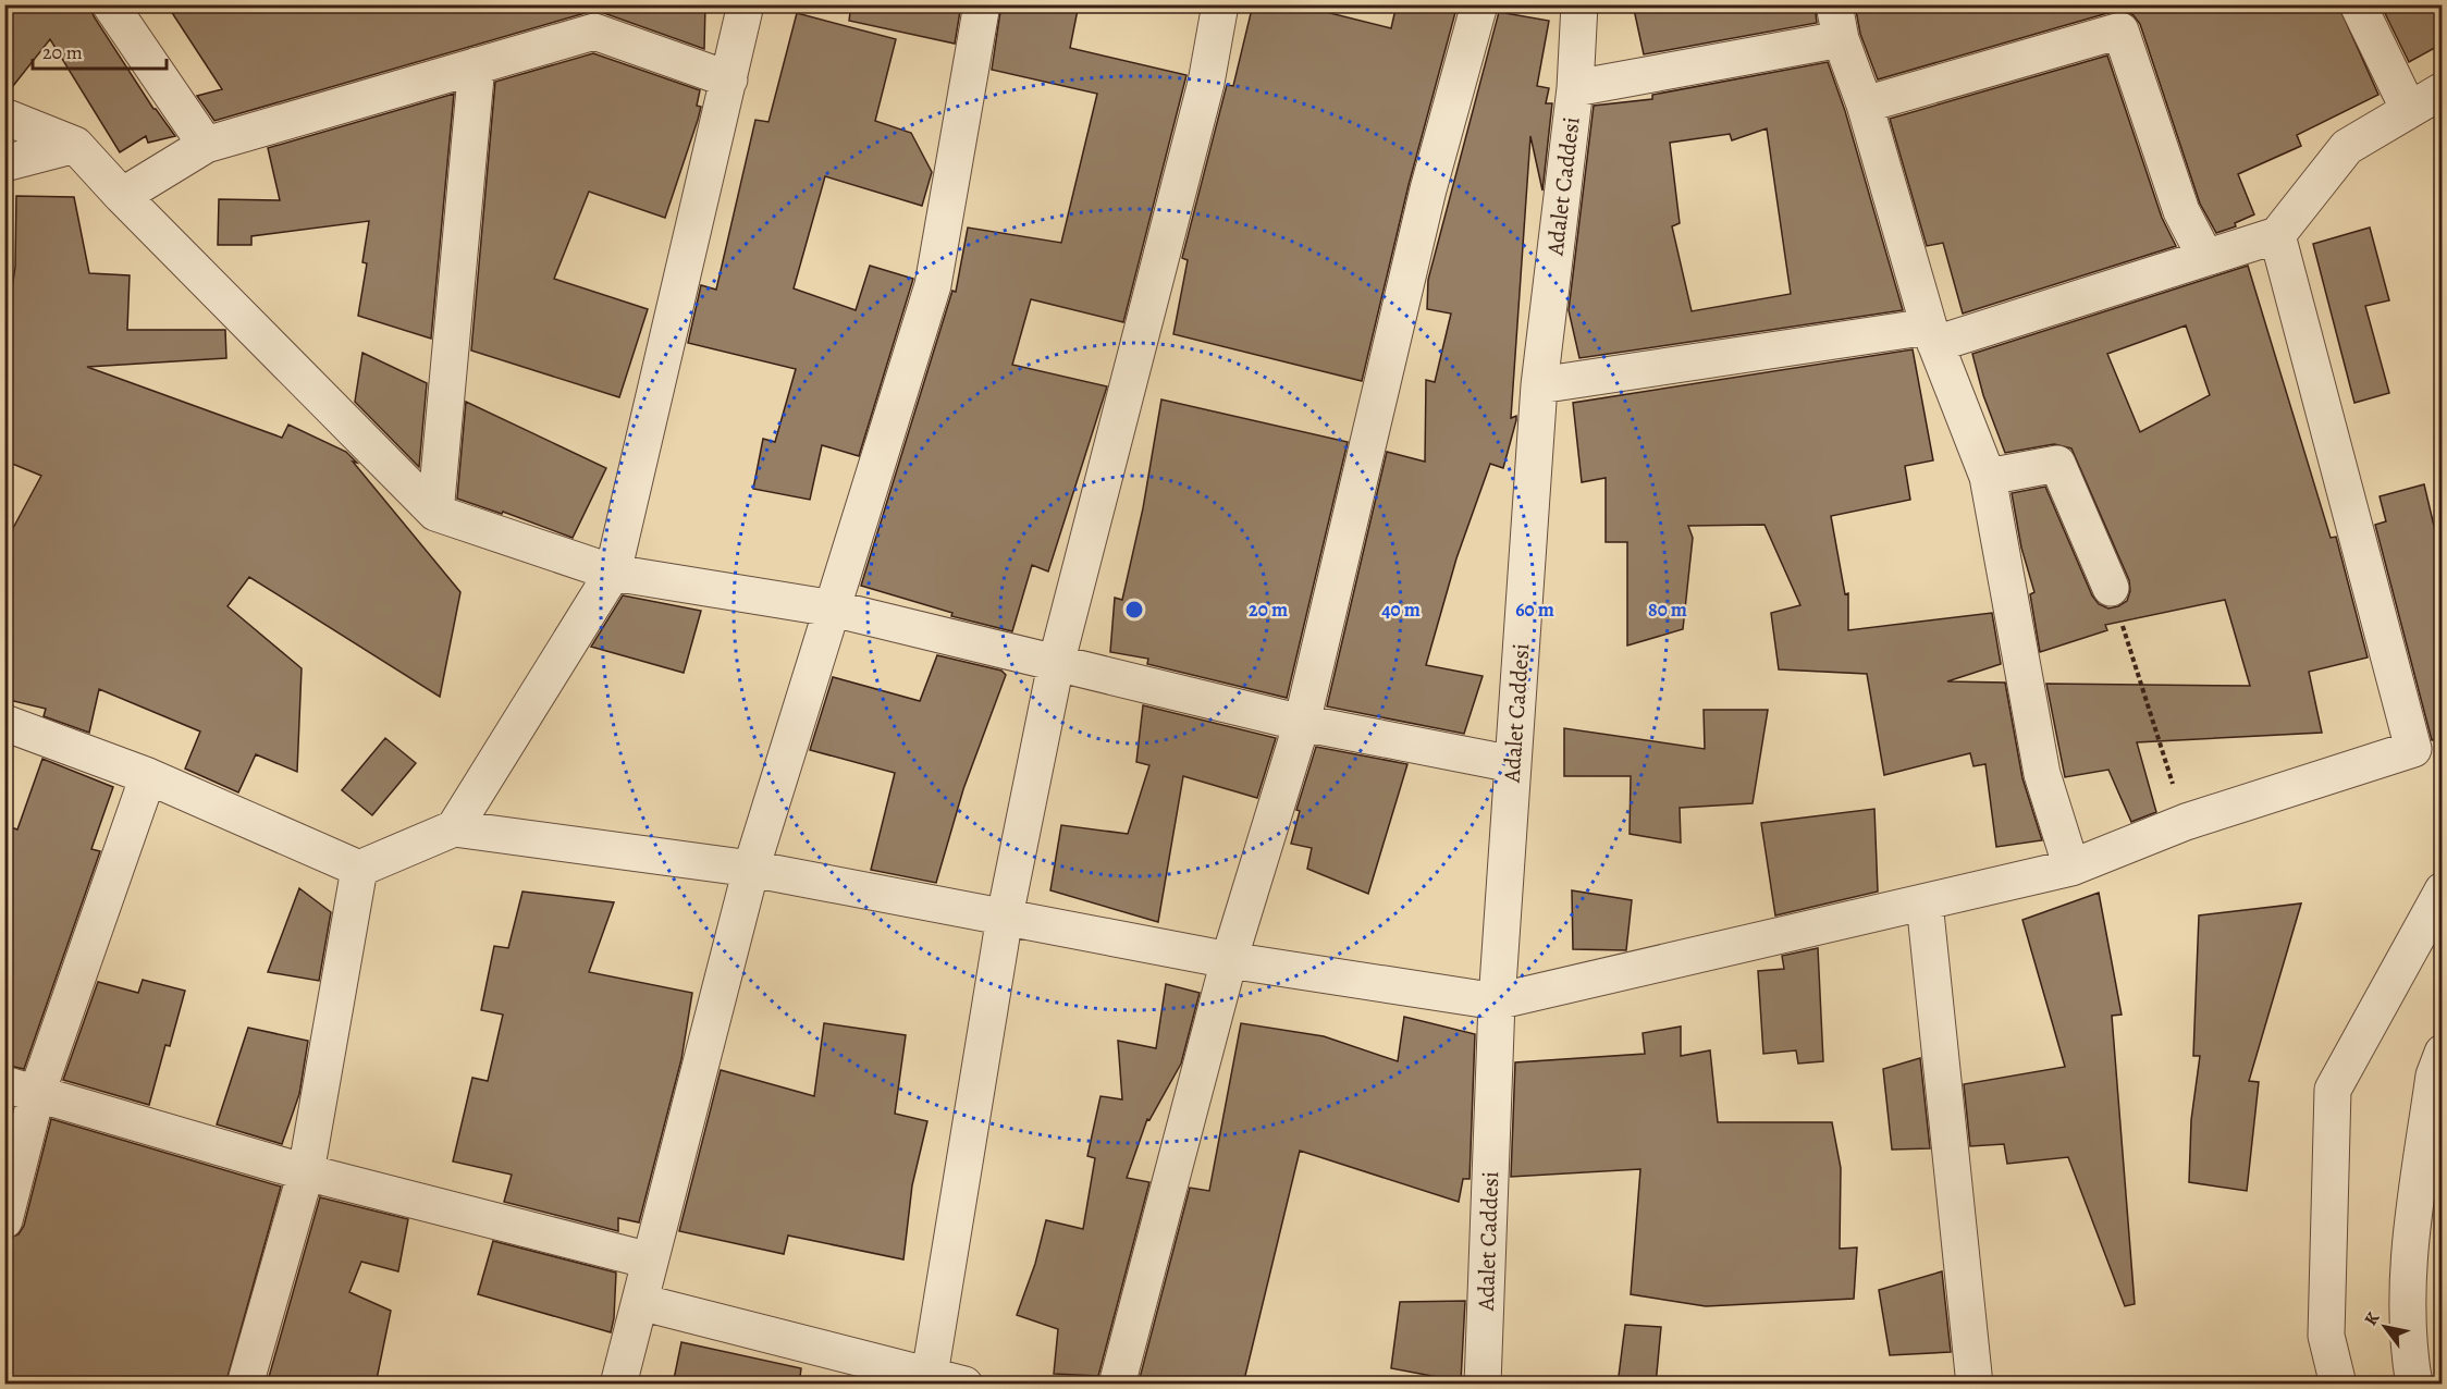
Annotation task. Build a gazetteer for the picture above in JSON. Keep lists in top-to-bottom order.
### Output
{
  "streets": {
    "street": ["Adalet Caddesi"]
  },
  "scale_bar": "20 m",
  "north": "top left",
  "rings": [
    "20 m",
    "40 m",
    "60 m",
    "80 m"
  ]
}
